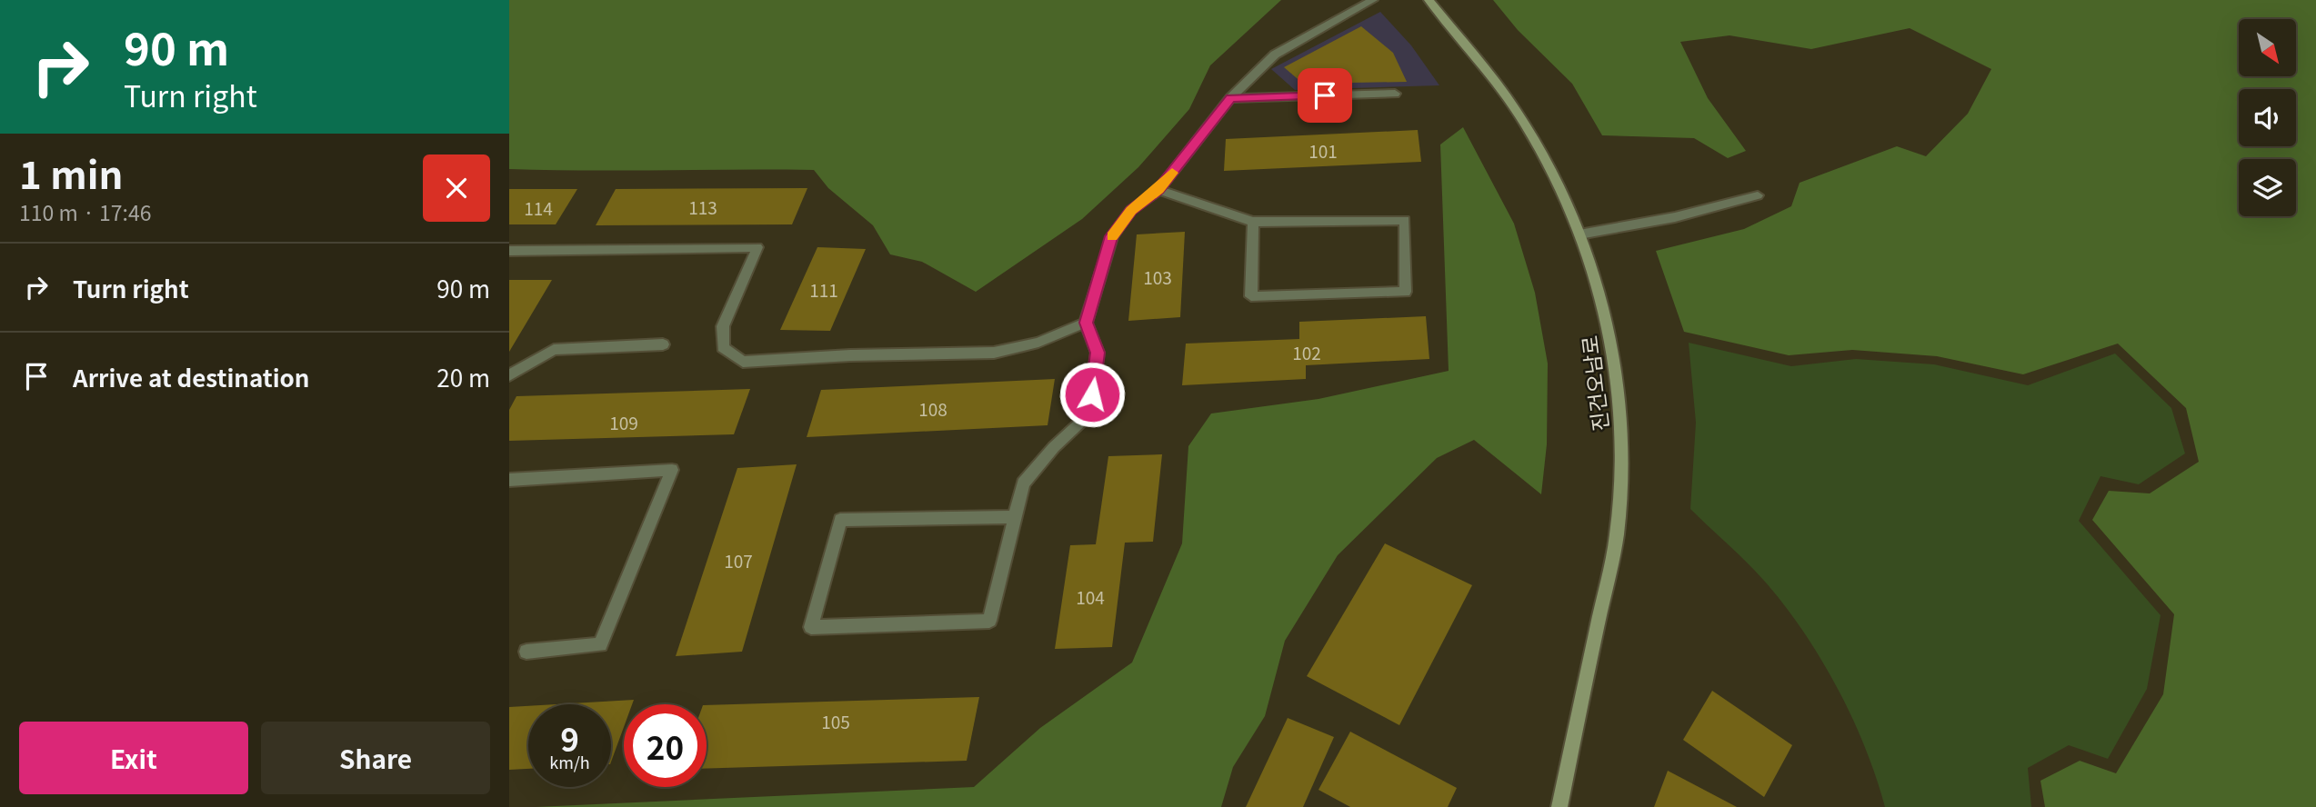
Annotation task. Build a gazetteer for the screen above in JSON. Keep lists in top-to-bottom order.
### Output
{
  "streets": {
    "main road": ["진건오남로"]
  },
  "house_numbers": [
    "101",
    "113",
    "114",
    "103",
    "111",
    "102",
    "108",
    "109",
    "107",
    "104",
    "105"
  ],
  "north": "bottom right",
  "page": {
    "turn": ["90 m", "Turn right"],
    "heading": ["1 min", "110 m · 17:46"],
    "list": [
      {
        "name": "Turn right",
        "value": "90 m"
      },
      {
        "name": "Arrive at destination",
        "value": "20 m"
      }
    ],
    "speed": "9 km/h",
    "limit": "20",
    "buttons": ["Exit", "Share"]
  }
}
